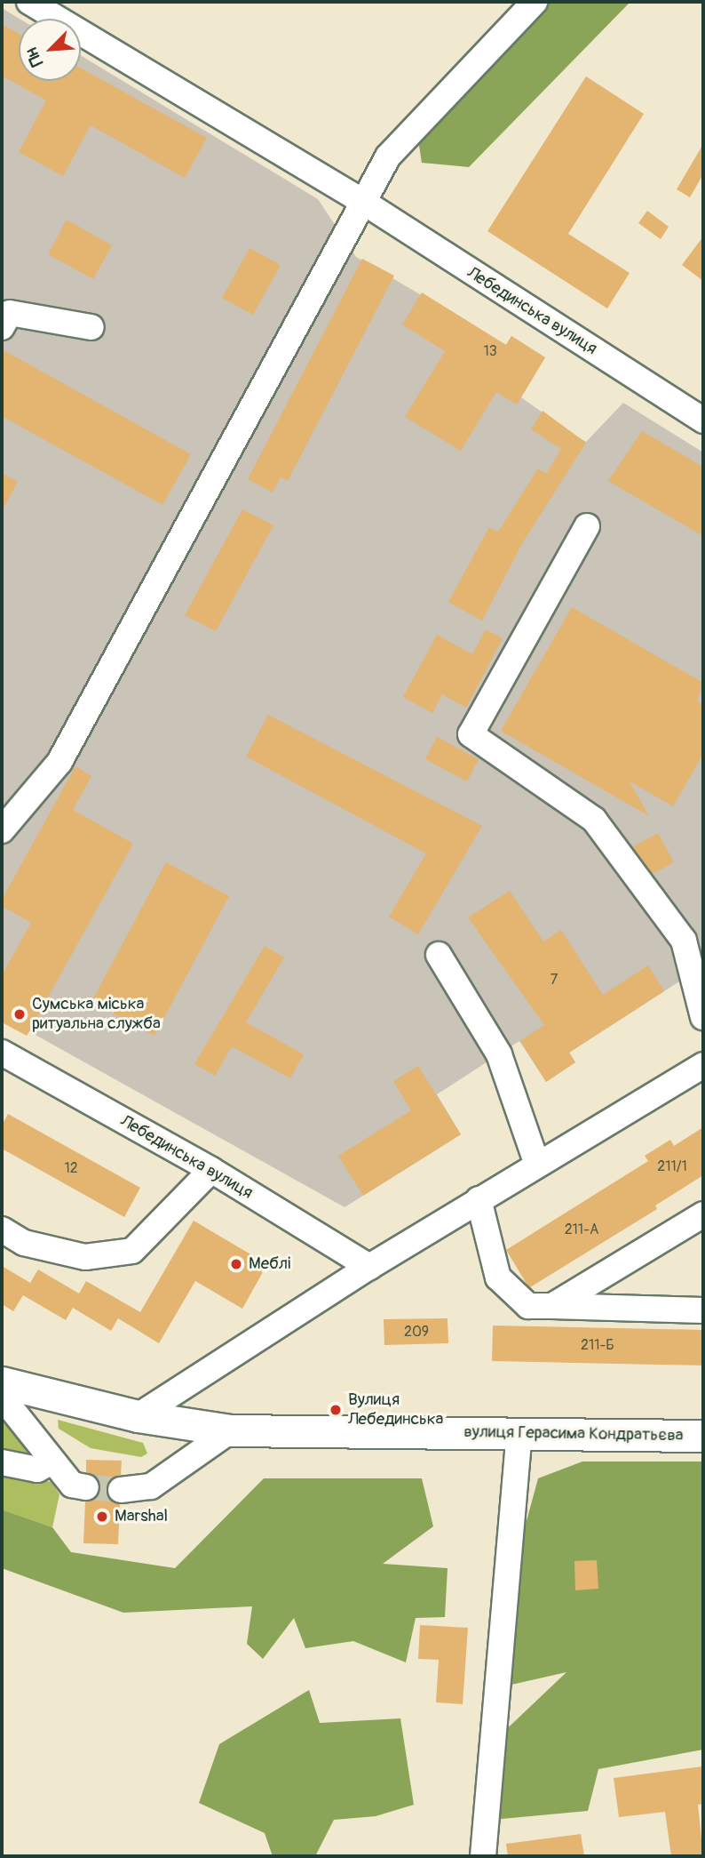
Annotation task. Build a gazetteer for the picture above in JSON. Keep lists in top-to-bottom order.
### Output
{
  "streets": {
    "main road": ["вулиця Герасима Кондратьєва"],
    "street": ["Лебединська вулиця"]
  },
  "places": [
    "Сумська міська ритуальна служба",
    "Меблі",
    "Вулиця Лебединська",
    "Marshal"
  ],
  "house_numbers": [
    "13",
    "7",
    "211/1",
    "12",
    "211-А",
    "209",
    "211-Б"
  ],
  "north": "bottom left"
}
